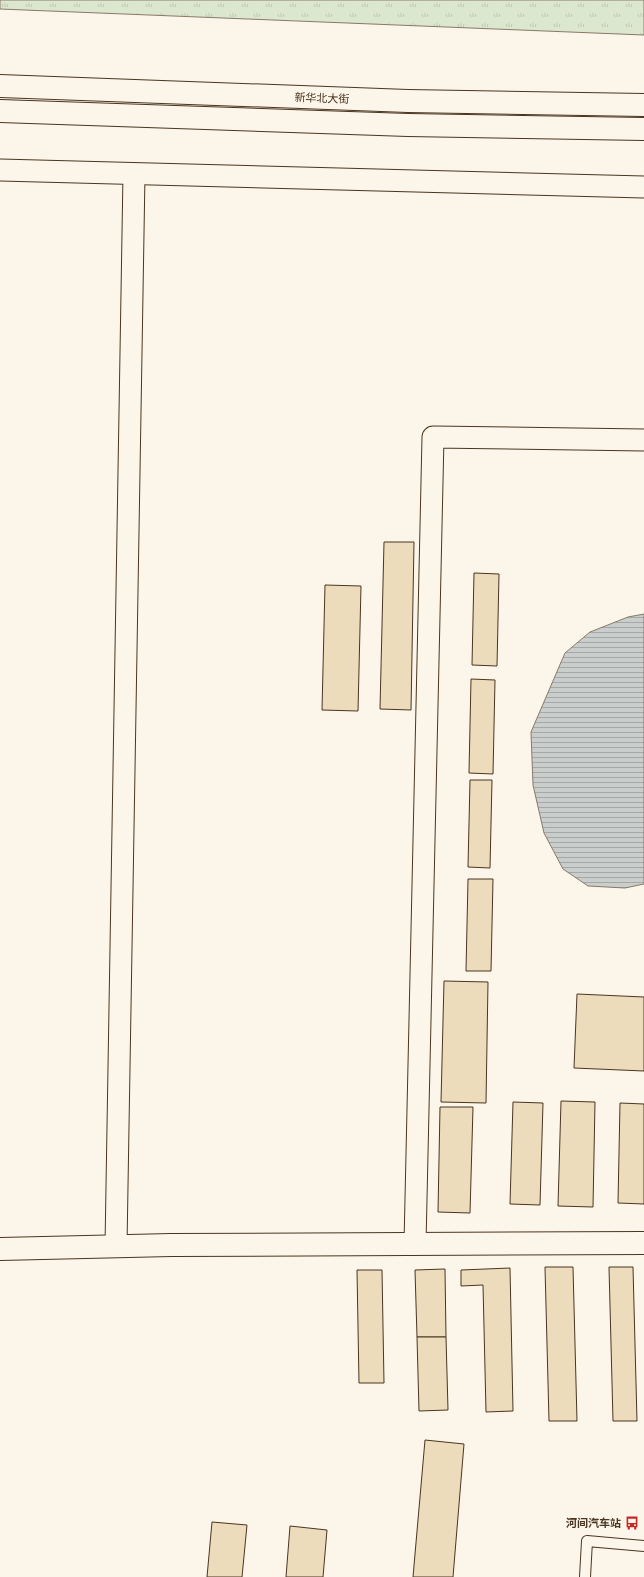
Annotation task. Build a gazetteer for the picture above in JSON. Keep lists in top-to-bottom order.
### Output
{
  "streets": {
    "main road": ["新华北大街"]
  },
  "places": {
    "bus stop": ["河间汽车站"]
  }
}
